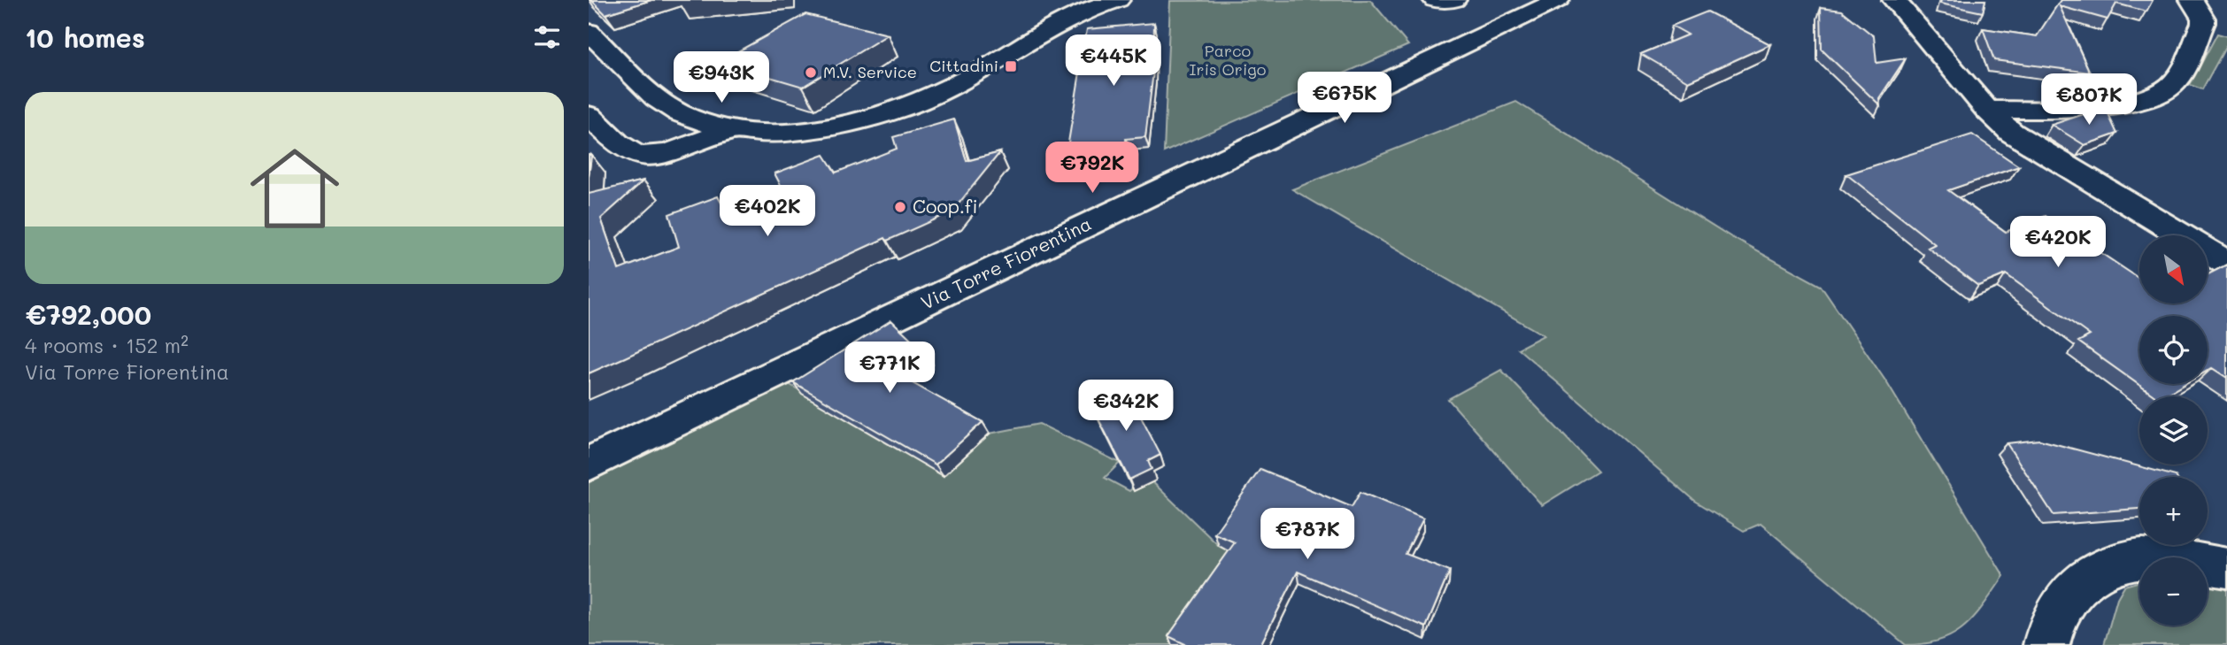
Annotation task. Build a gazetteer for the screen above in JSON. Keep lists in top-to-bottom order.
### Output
{
  "streets": {
    "street": ["Via Torre Fiorentina"]
  },
  "parks": ["Parco Iris Origo"],
  "places": {
    "transit": ["Cittadini"],
    "other": ["M.V. Service", "Coop.fi"]
  },
  "north": "bottom right",
  "page": {
    "heading": "10 homes",
    "price": [
      "€445K",
      "€943K",
      "€675K",
      "€807K",
      "€792K",
      "€402K",
      "€420K",
      "€771K",
      "€342K",
      "€787K"
    ],
    "list": [
      {
        "name": "€792,000",
        "note": "4 rooms · 152 m² · Via Torre Fiorentina"
      }
    ],
    "map_buttons": ["+", "−"]
  }
}
